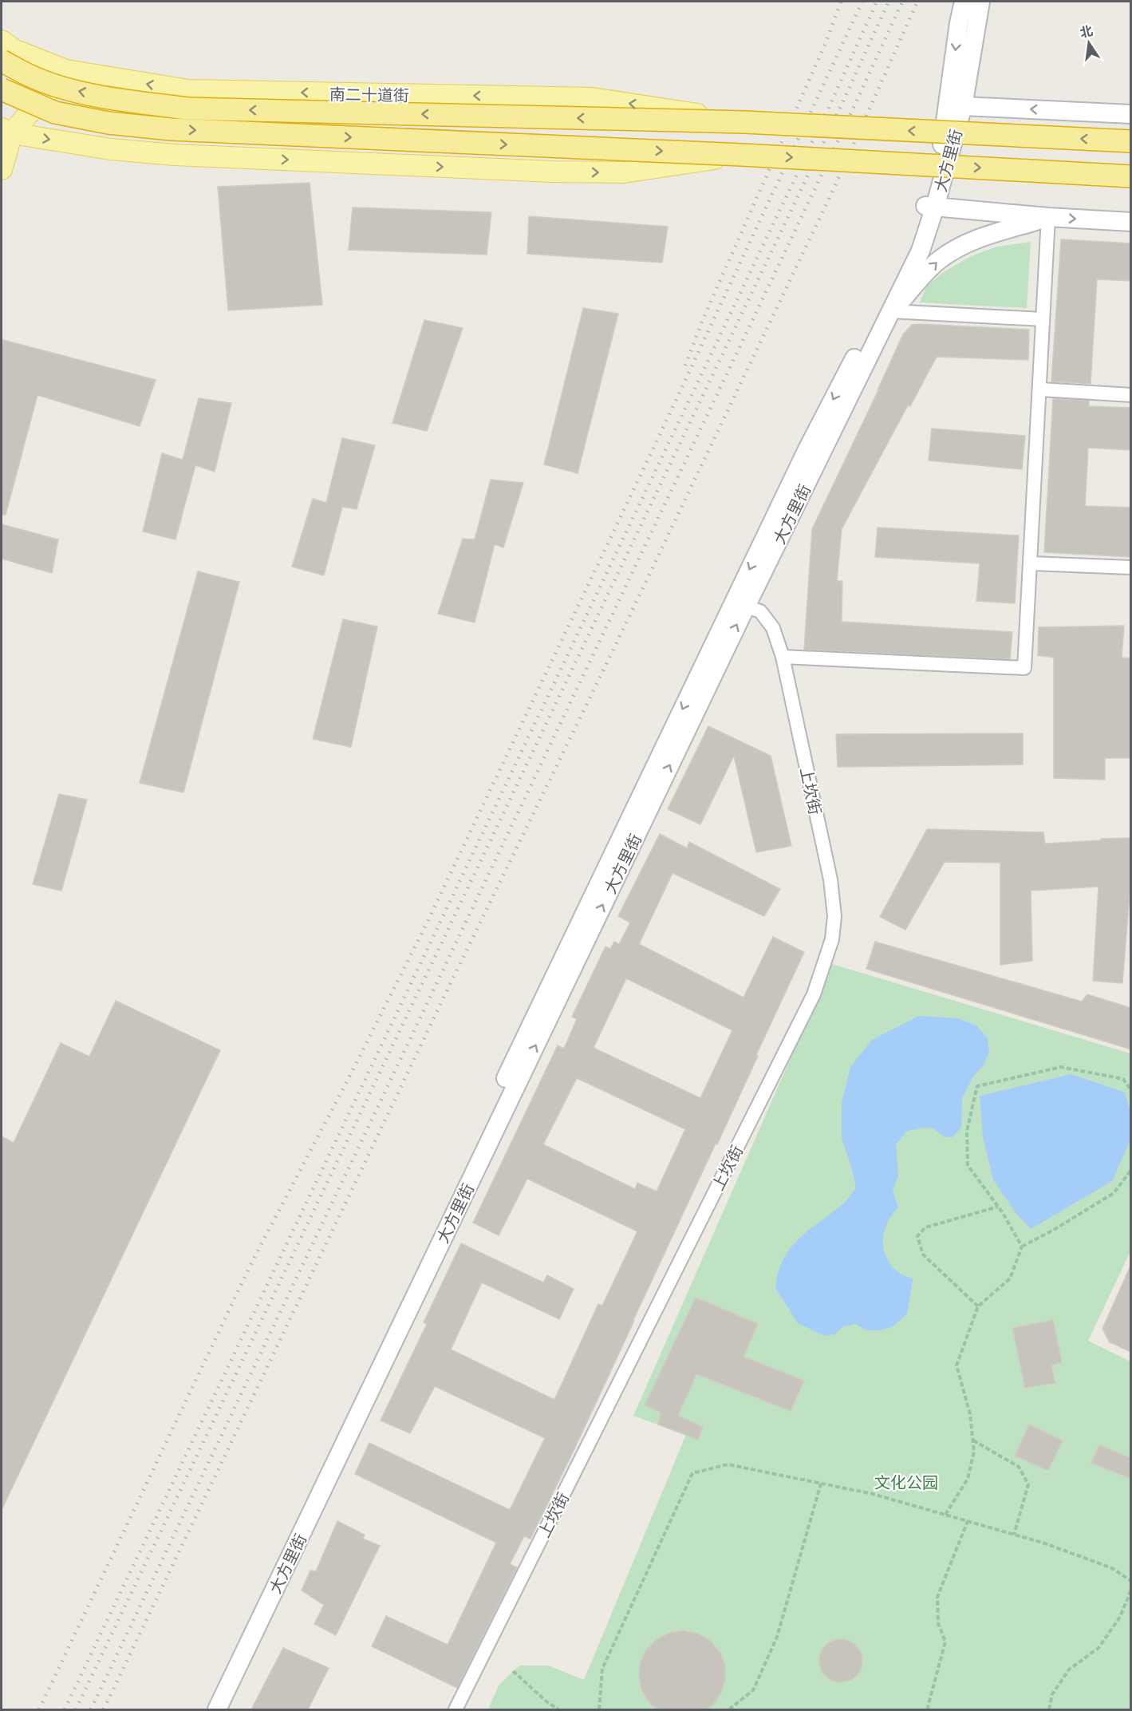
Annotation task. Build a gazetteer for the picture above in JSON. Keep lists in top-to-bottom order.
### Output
{
  "streets": {
    "main road": ["南二十道街", "大方里街"],
    "street": ["上坎街"]
  },
  "crossings": [
    ["大方里街", "上坎街"]
  ],
  "parks": ["文化公园"],
  "north": "top"
}
